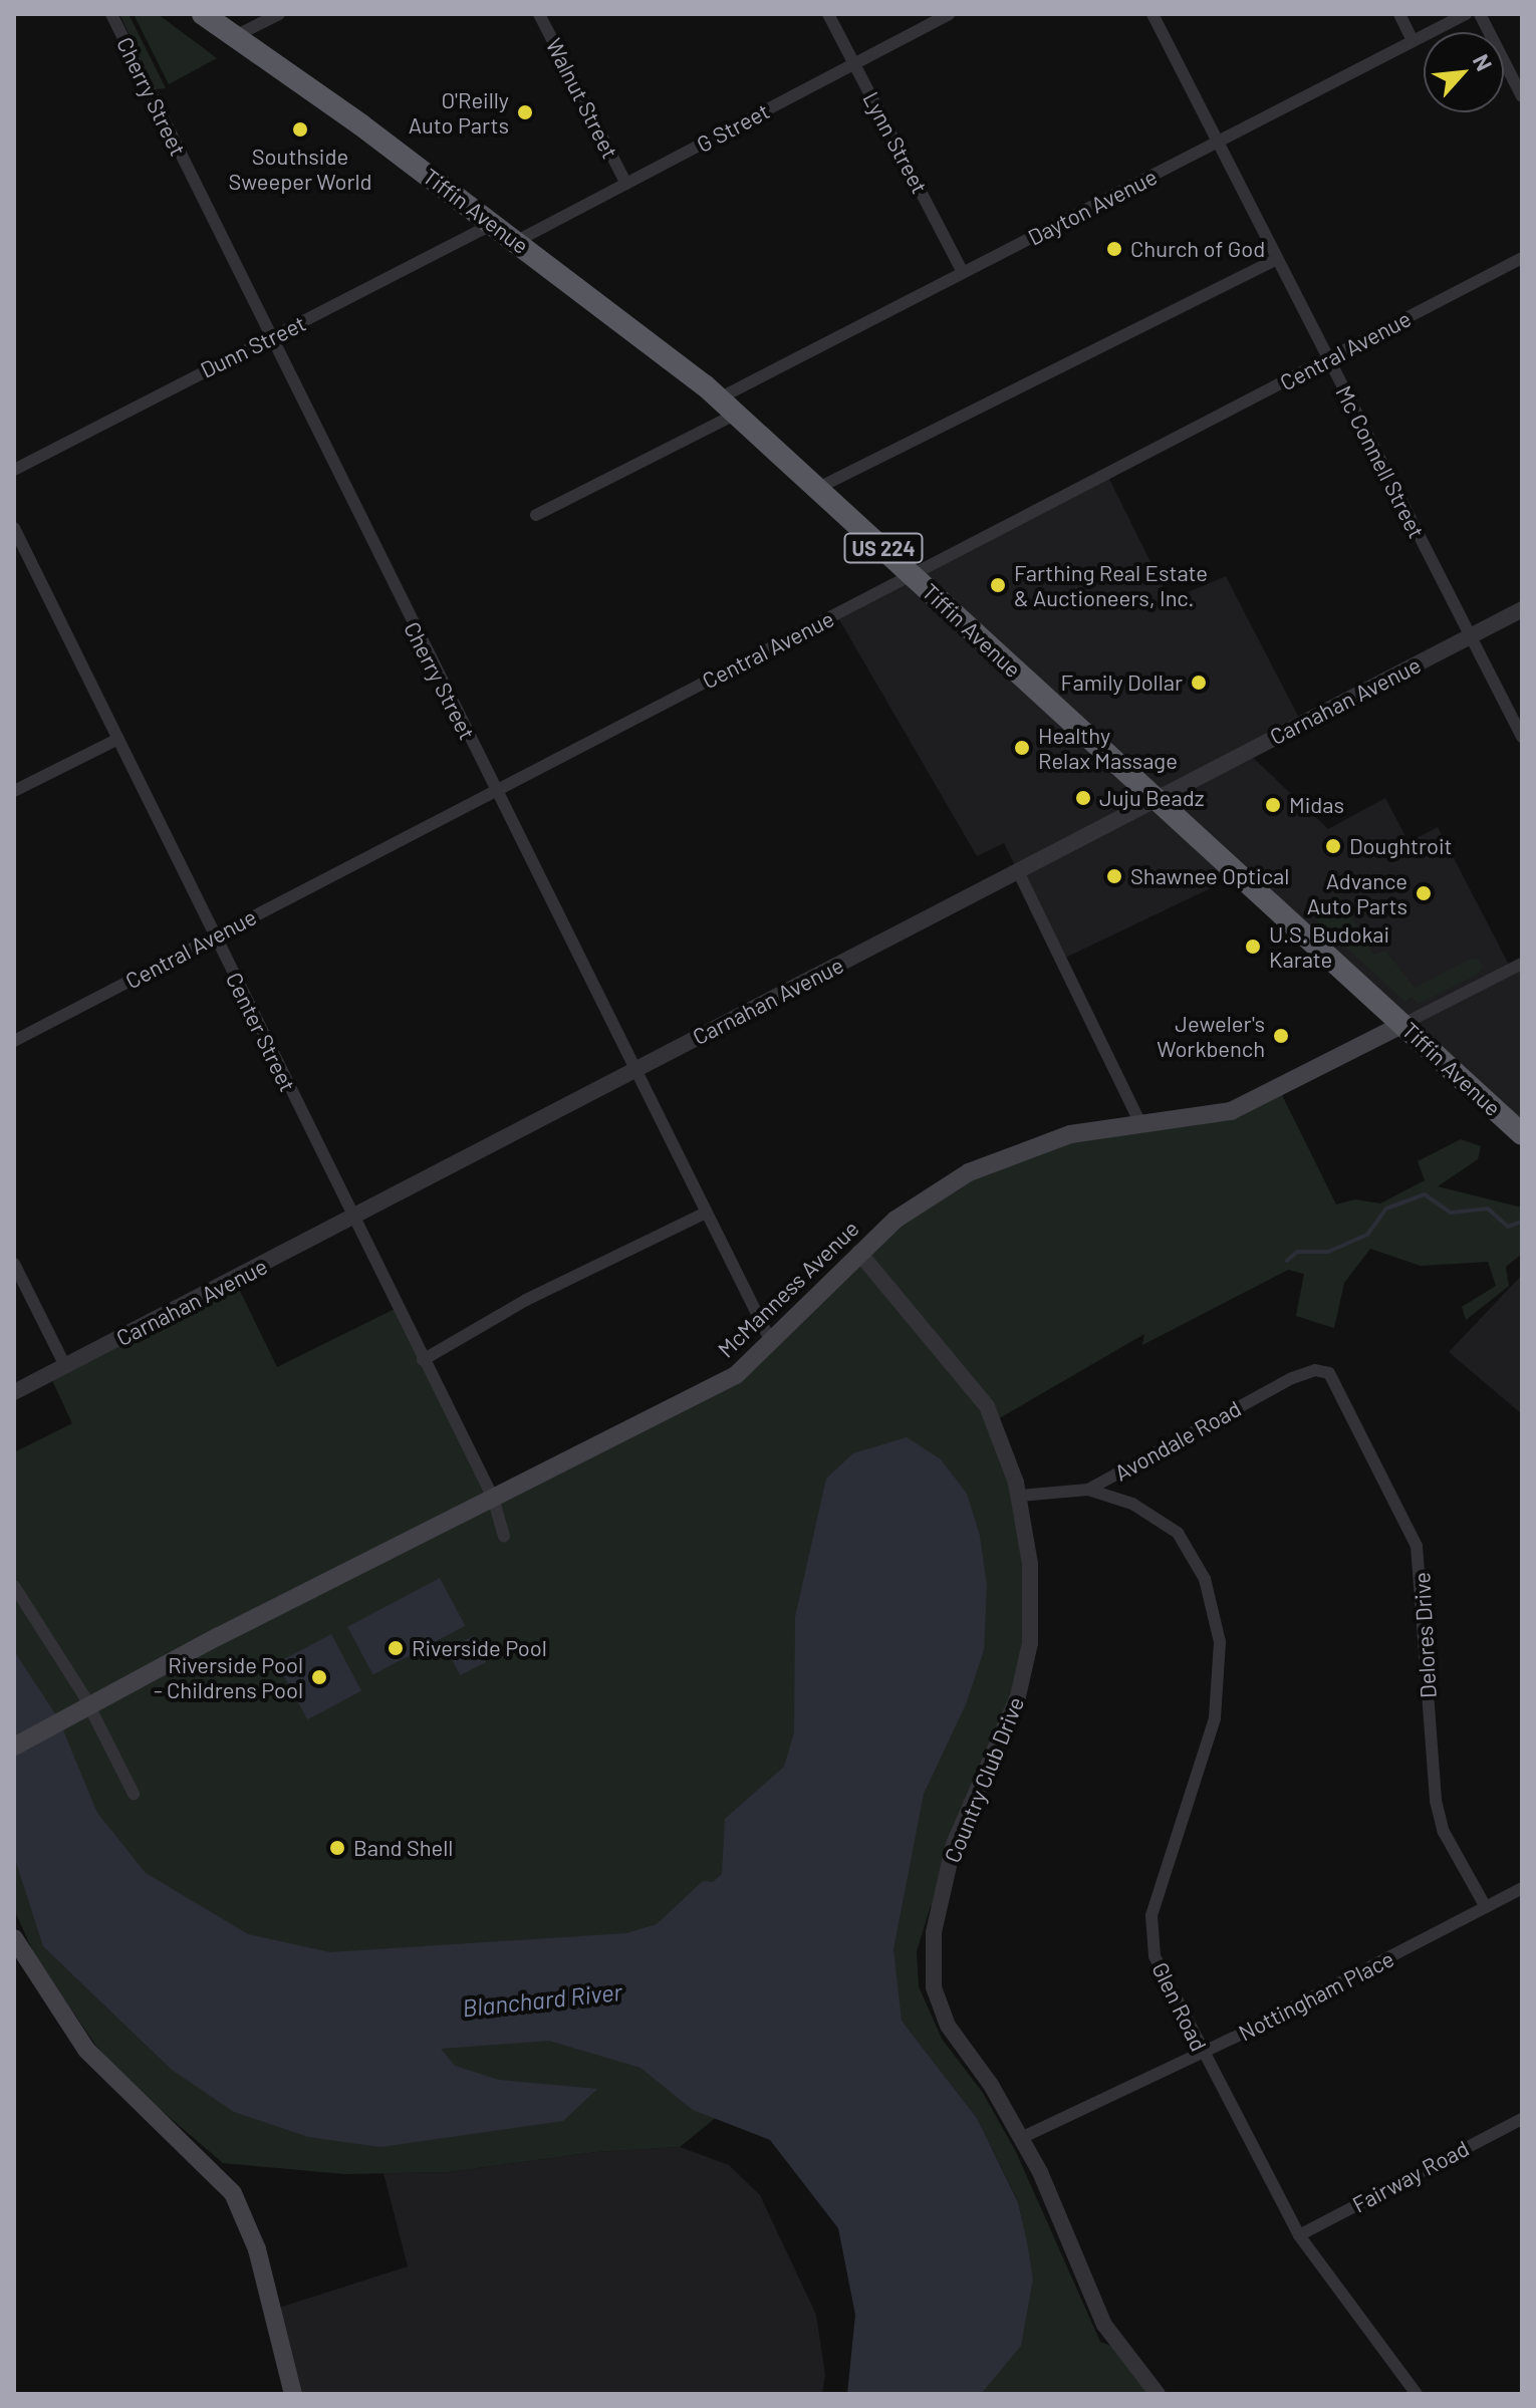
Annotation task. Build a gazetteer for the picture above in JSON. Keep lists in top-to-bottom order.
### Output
{
  "streets": {
    "highway": ["Tiffin Avenue", "US 224"],
    "main road": ["McManness Avenue"],
    "street": [
      "Cherry Street",
      "Walnut Street",
      "G Street",
      "Lynn Street",
      "Dayton Avenue",
      "Dunn Street",
      "Central Avenue",
      "Mc Connell Street",
      "Carnahan Avenue",
      "Center Street",
      "Avondale Road",
      "Delores Drive",
      "Country Club Drive",
      "Nottingham Place",
      "Glen Road",
      "Fairway Road"
    ]
  },
  "crossings": [
    ["Cherry Street", "Dunn Street"],
    ["Cherry Street", "Central Avenue"],
    ["Cherry Street", "Carnahan Avenue"],
    ["Cherry Street", "McManness Avenue"],
    ["Walnut Street", "G Street"],
    ["G Street", "Lynn Street"],
    ["G Street", "Tiffin Avenue"],
    ["Lynn Street", "Dayton Avenue"],
    ["Dayton Avenue", "Tiffin Avenue"],
    ["Dayton Avenue", "Mc Connell Street"],
    ["Tiffin Avenue", "Dunn Street"],
    ["Tiffin Avenue", "Central Avenue"],
    ["Tiffin Avenue", "Carnahan Avenue"],
    ["Tiffin Avenue", "McManness Avenue"],
    ["Central Avenue", "Mc Connell Street"],
    ["Central Avenue", "Center Street"],
    ["Mc Connell Street", "Carnahan Avenue"],
    ["Carnahan Avenue", "Center Street"],
    ["Center Street", "McManness Avenue"],
    ["McManness Avenue", "Country Club Drive"],
    ["Avondale Road", "Delores Drive"],
    ["Avondale Road", "Country Club Drive"],
    ["Avondale Road", "Glen Road"],
    ["Delores Drive", "Nottingham Place"],
    ["Country Club Drive", "Nottingham Place"],
    ["Nottingham Place", "Glen Road"],
    ["Glen Road", "Fairway Road"]
  ],
  "water": ["Blanchard River"],
  "places": [
    "O'Reilly Auto Parts",
    "Southside Sweeper World",
    "Church of God",
    "Farthing Real Estate & Auctioneers, Inc.",
    "Family Dollar",
    "Healthy Relax Massage",
    "Juju Beadz",
    "Midas",
    "Doughtroit",
    "Shawnee Optical",
    "Advance Auto Parts",
    "U.S. Budokai Karate",
    "Jeweler's Workbench",
    "Riverside Pool",
    "Riverside Pool - Childrens Pool",
    "Band Shell"
  ],
  "north": "top right"
}
